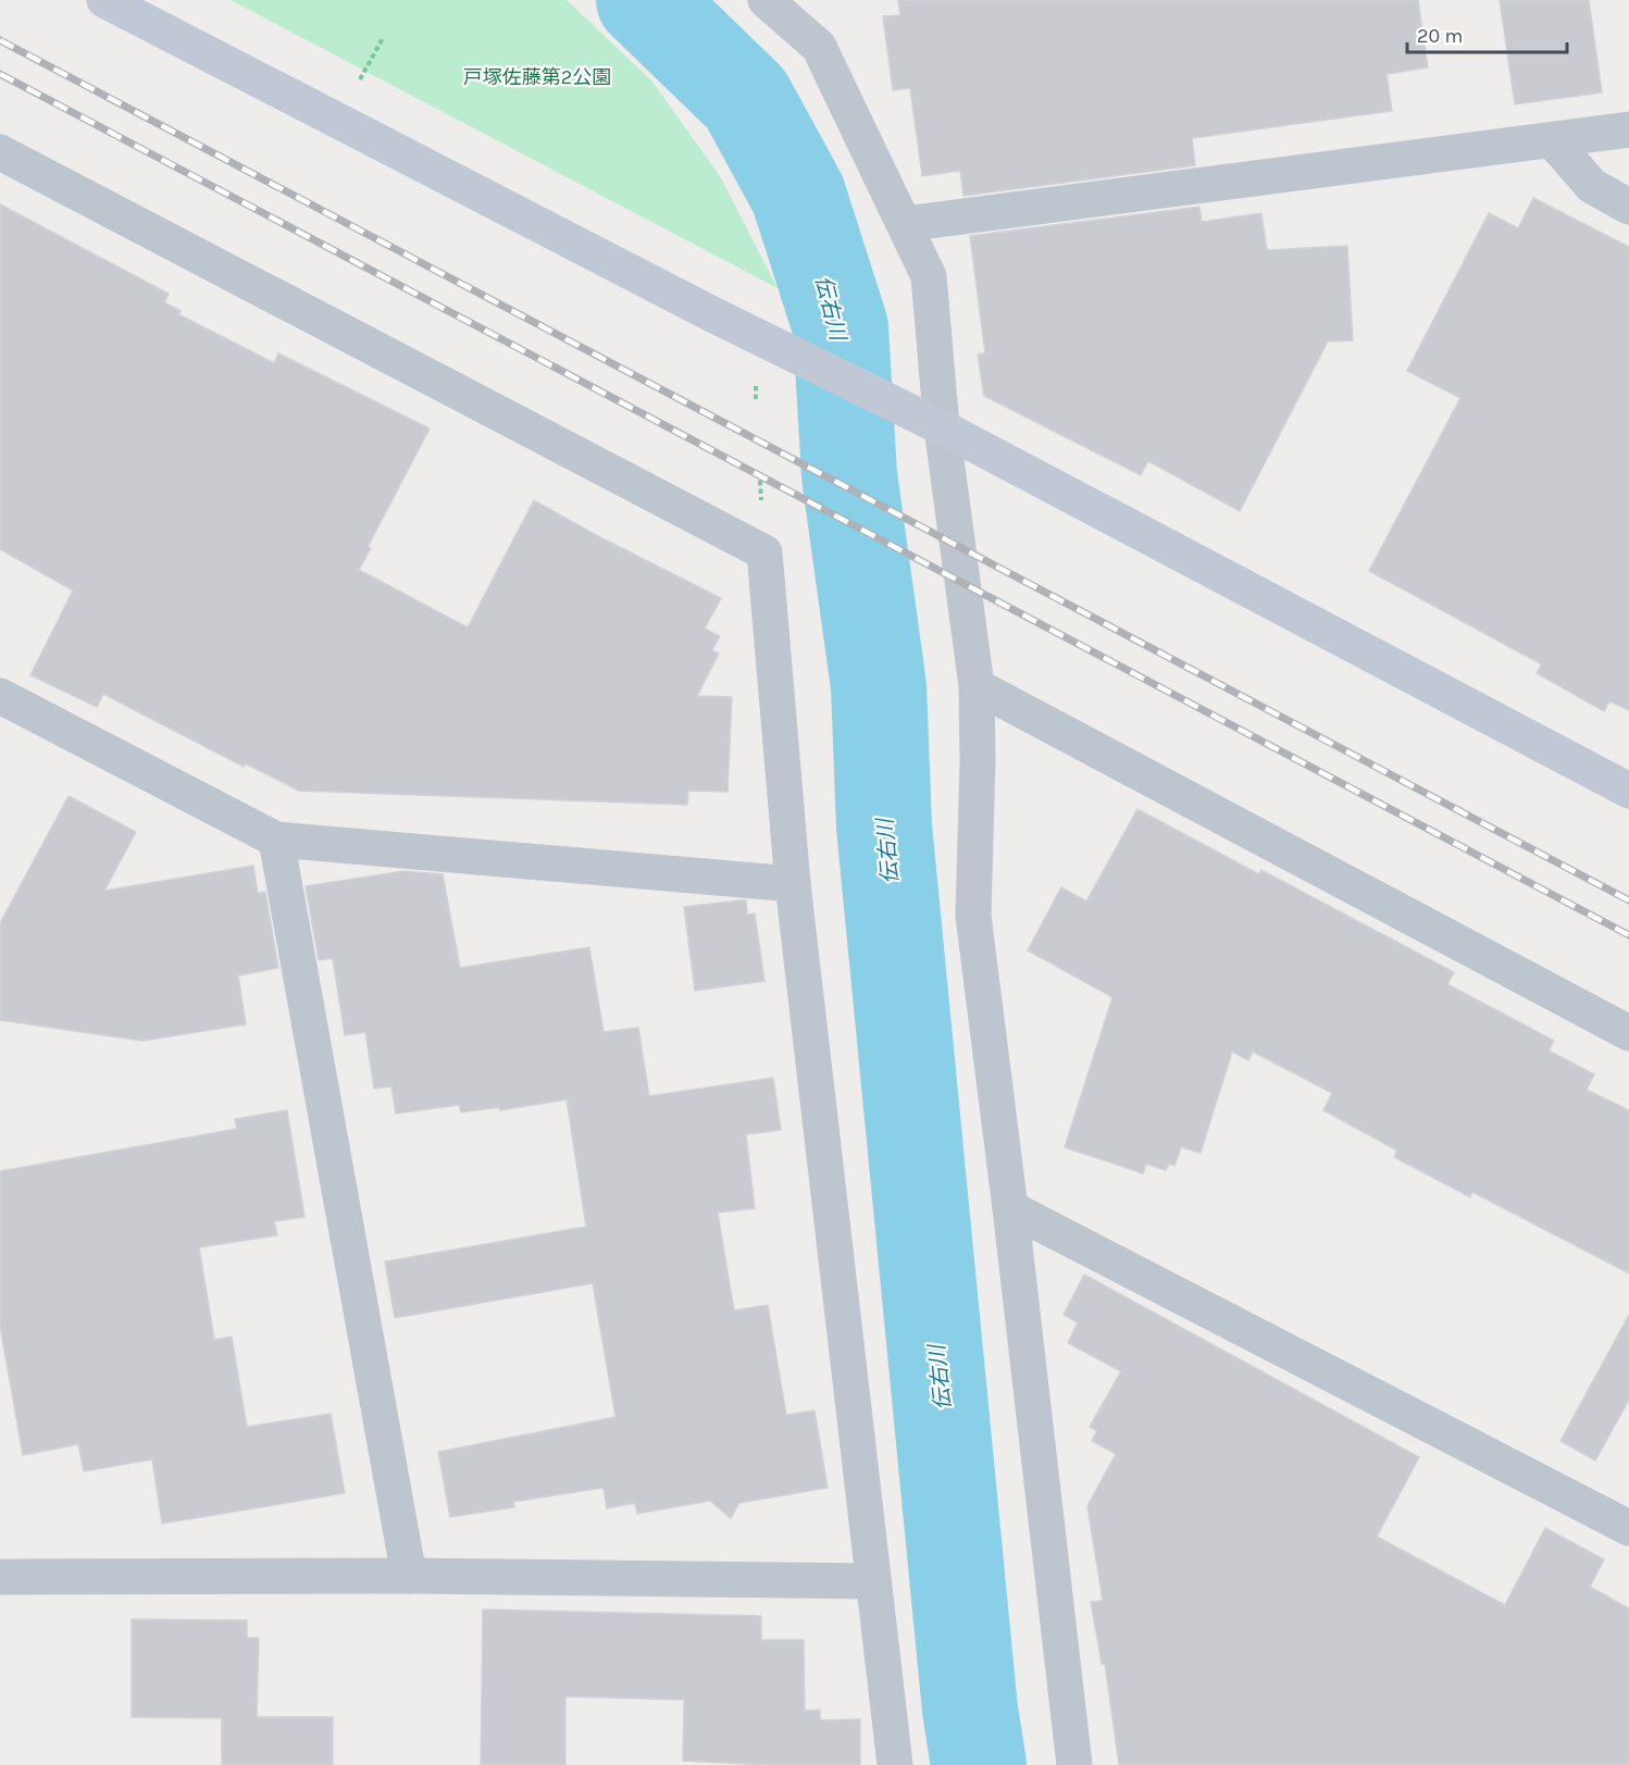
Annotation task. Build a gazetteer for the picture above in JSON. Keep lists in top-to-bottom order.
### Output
{
  "water": ["伝右川"],
  "parks": ["戸塚佐藤第2公園"],
  "scale_bar": "20 m"
}
